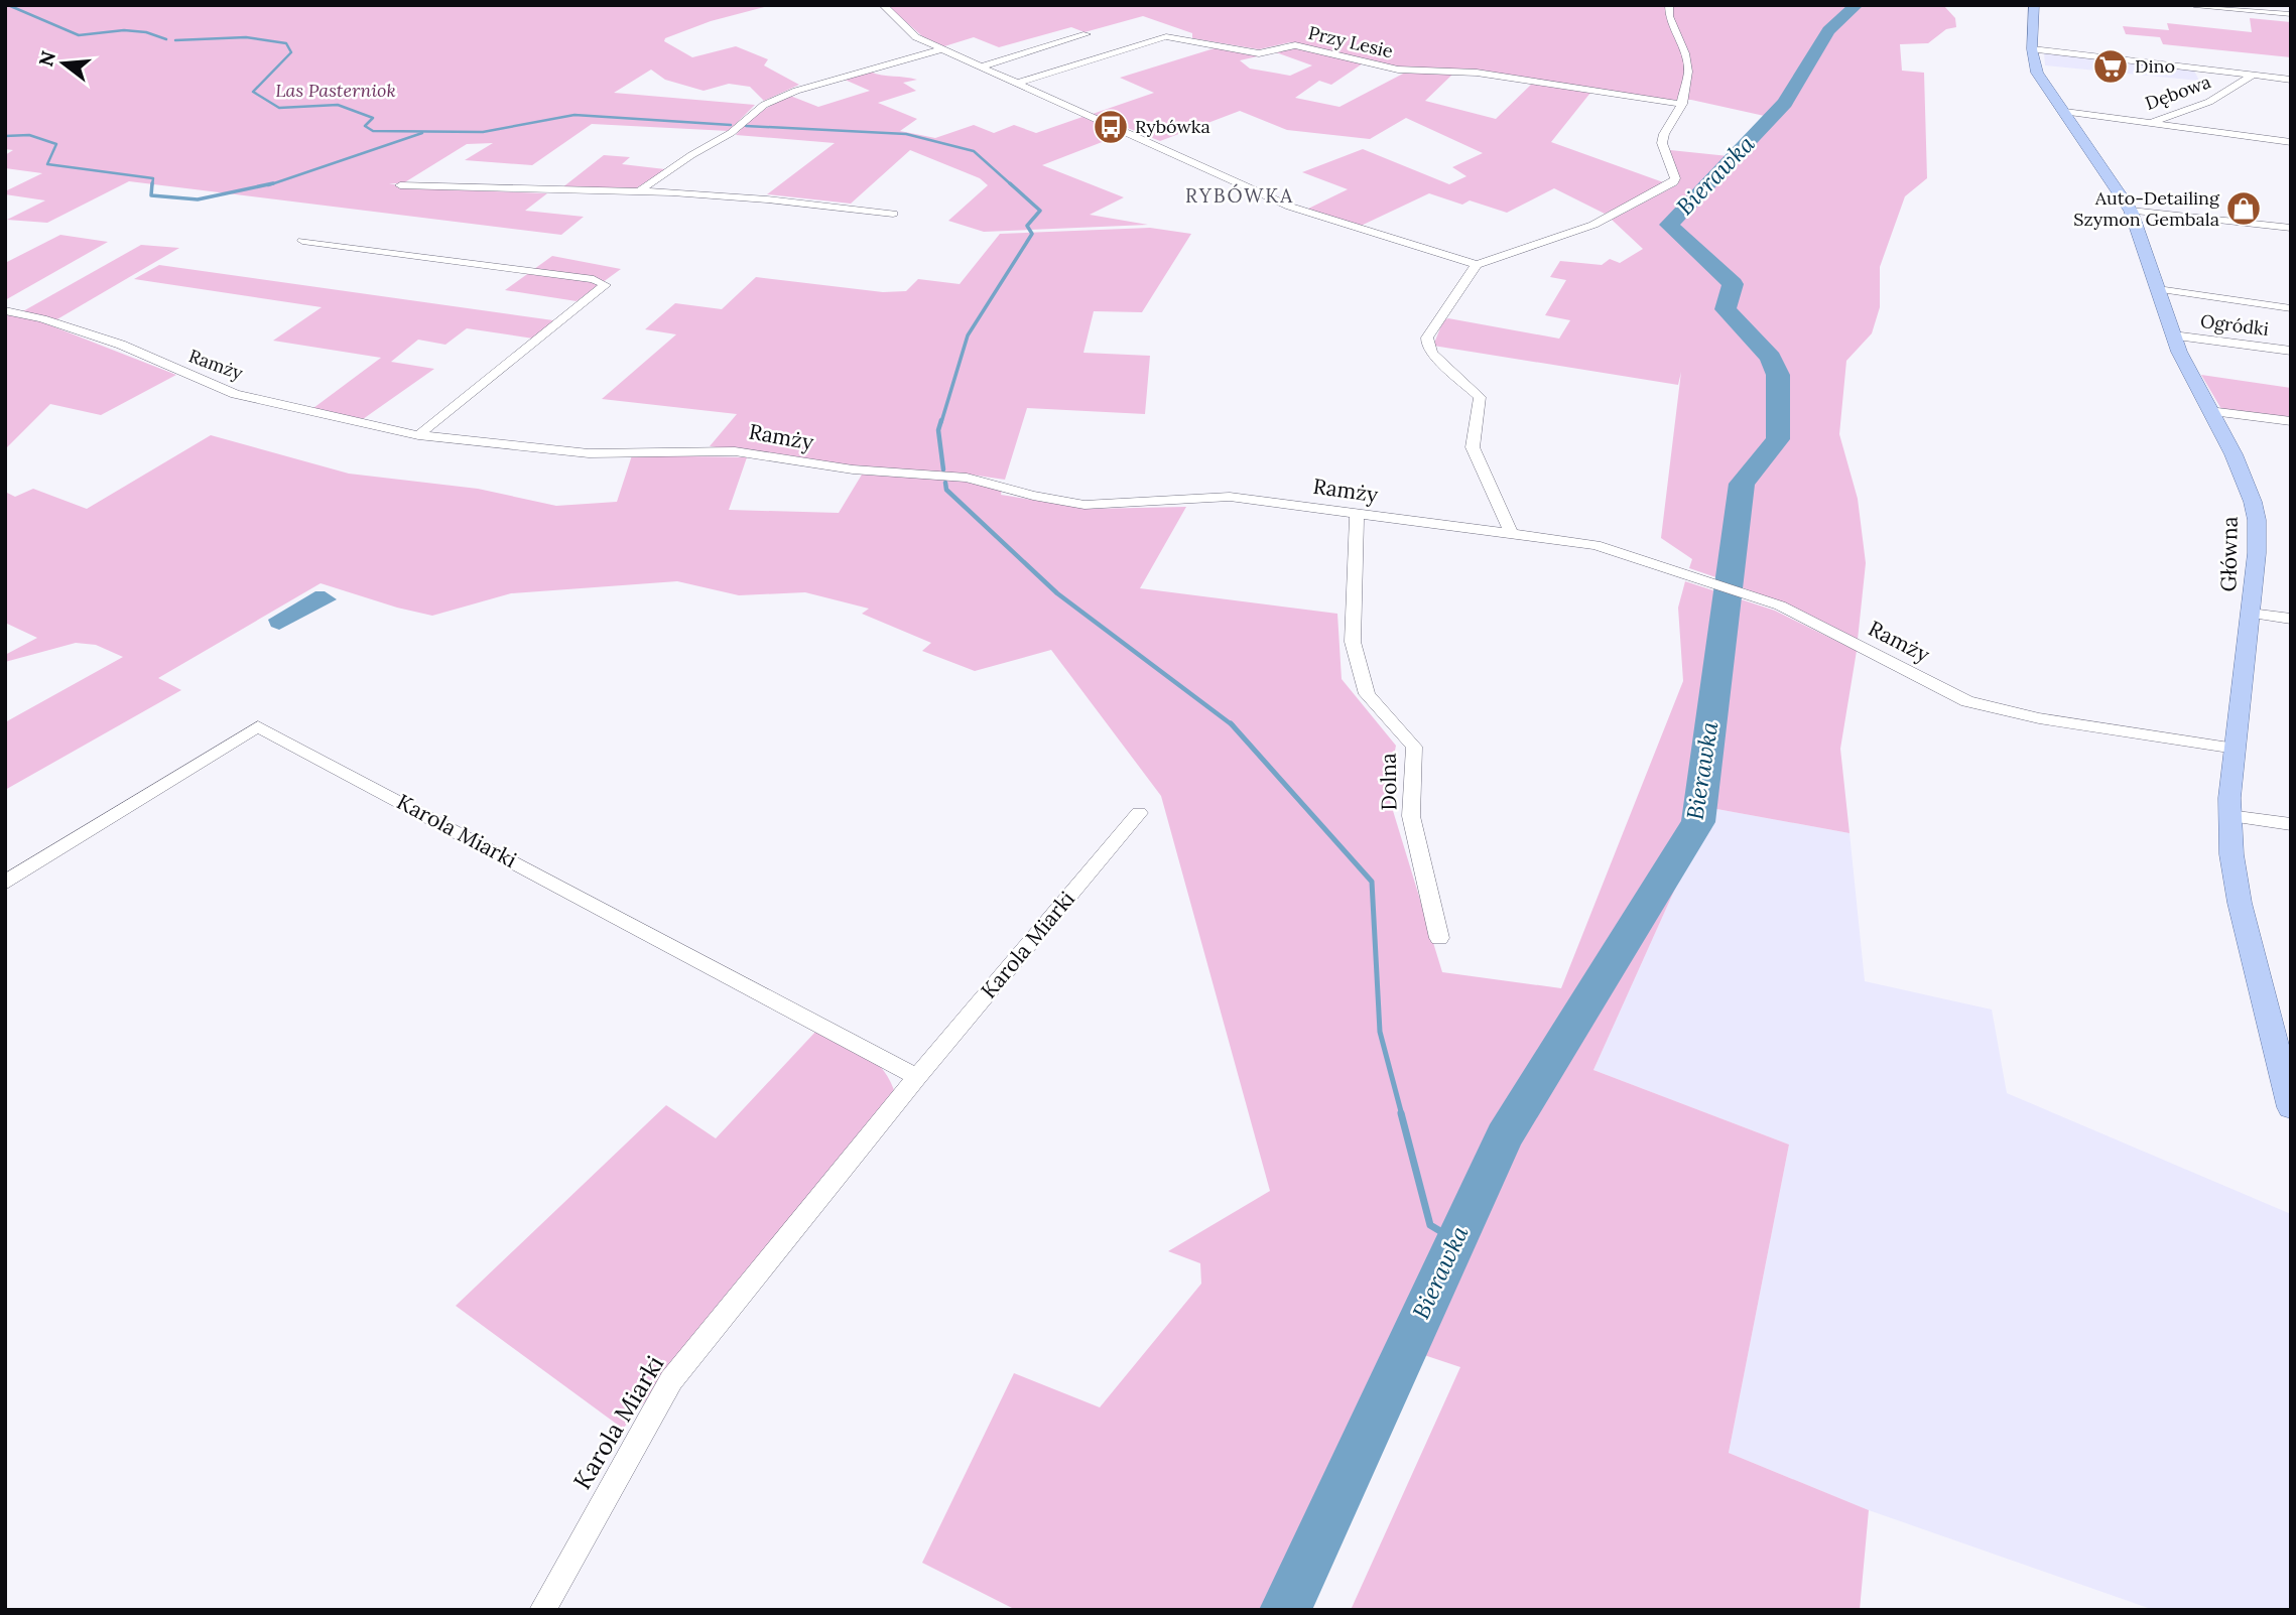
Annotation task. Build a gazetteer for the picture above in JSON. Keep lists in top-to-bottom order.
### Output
{
  "streets": {
    "main road": ["Główna"],
    "street": [
      "Przy Lesie",
      "Dębowa",
      "Ogródki",
      "Ramży",
      "Dolna",
      "Karola Miarki"
    ]
  },
  "crossings": [
    ["Dębowa", "Główna"],
    ["Ogródki", "Główna"],
    ["Ramży", "Główna"],
    ["Ramży", "Dolna"]
  ],
  "districts": ["RYBÓWKA"],
  "water": ["Bierawka"],
  "parks": ["Las Pasterniok"],
  "places": {
    "supermarket": ["Dino"],
    "bus stop": ["Rybówka"],
    "shop": ["Auto-Detailing Szymon Gembala"]
  },
  "north": "left"
}
